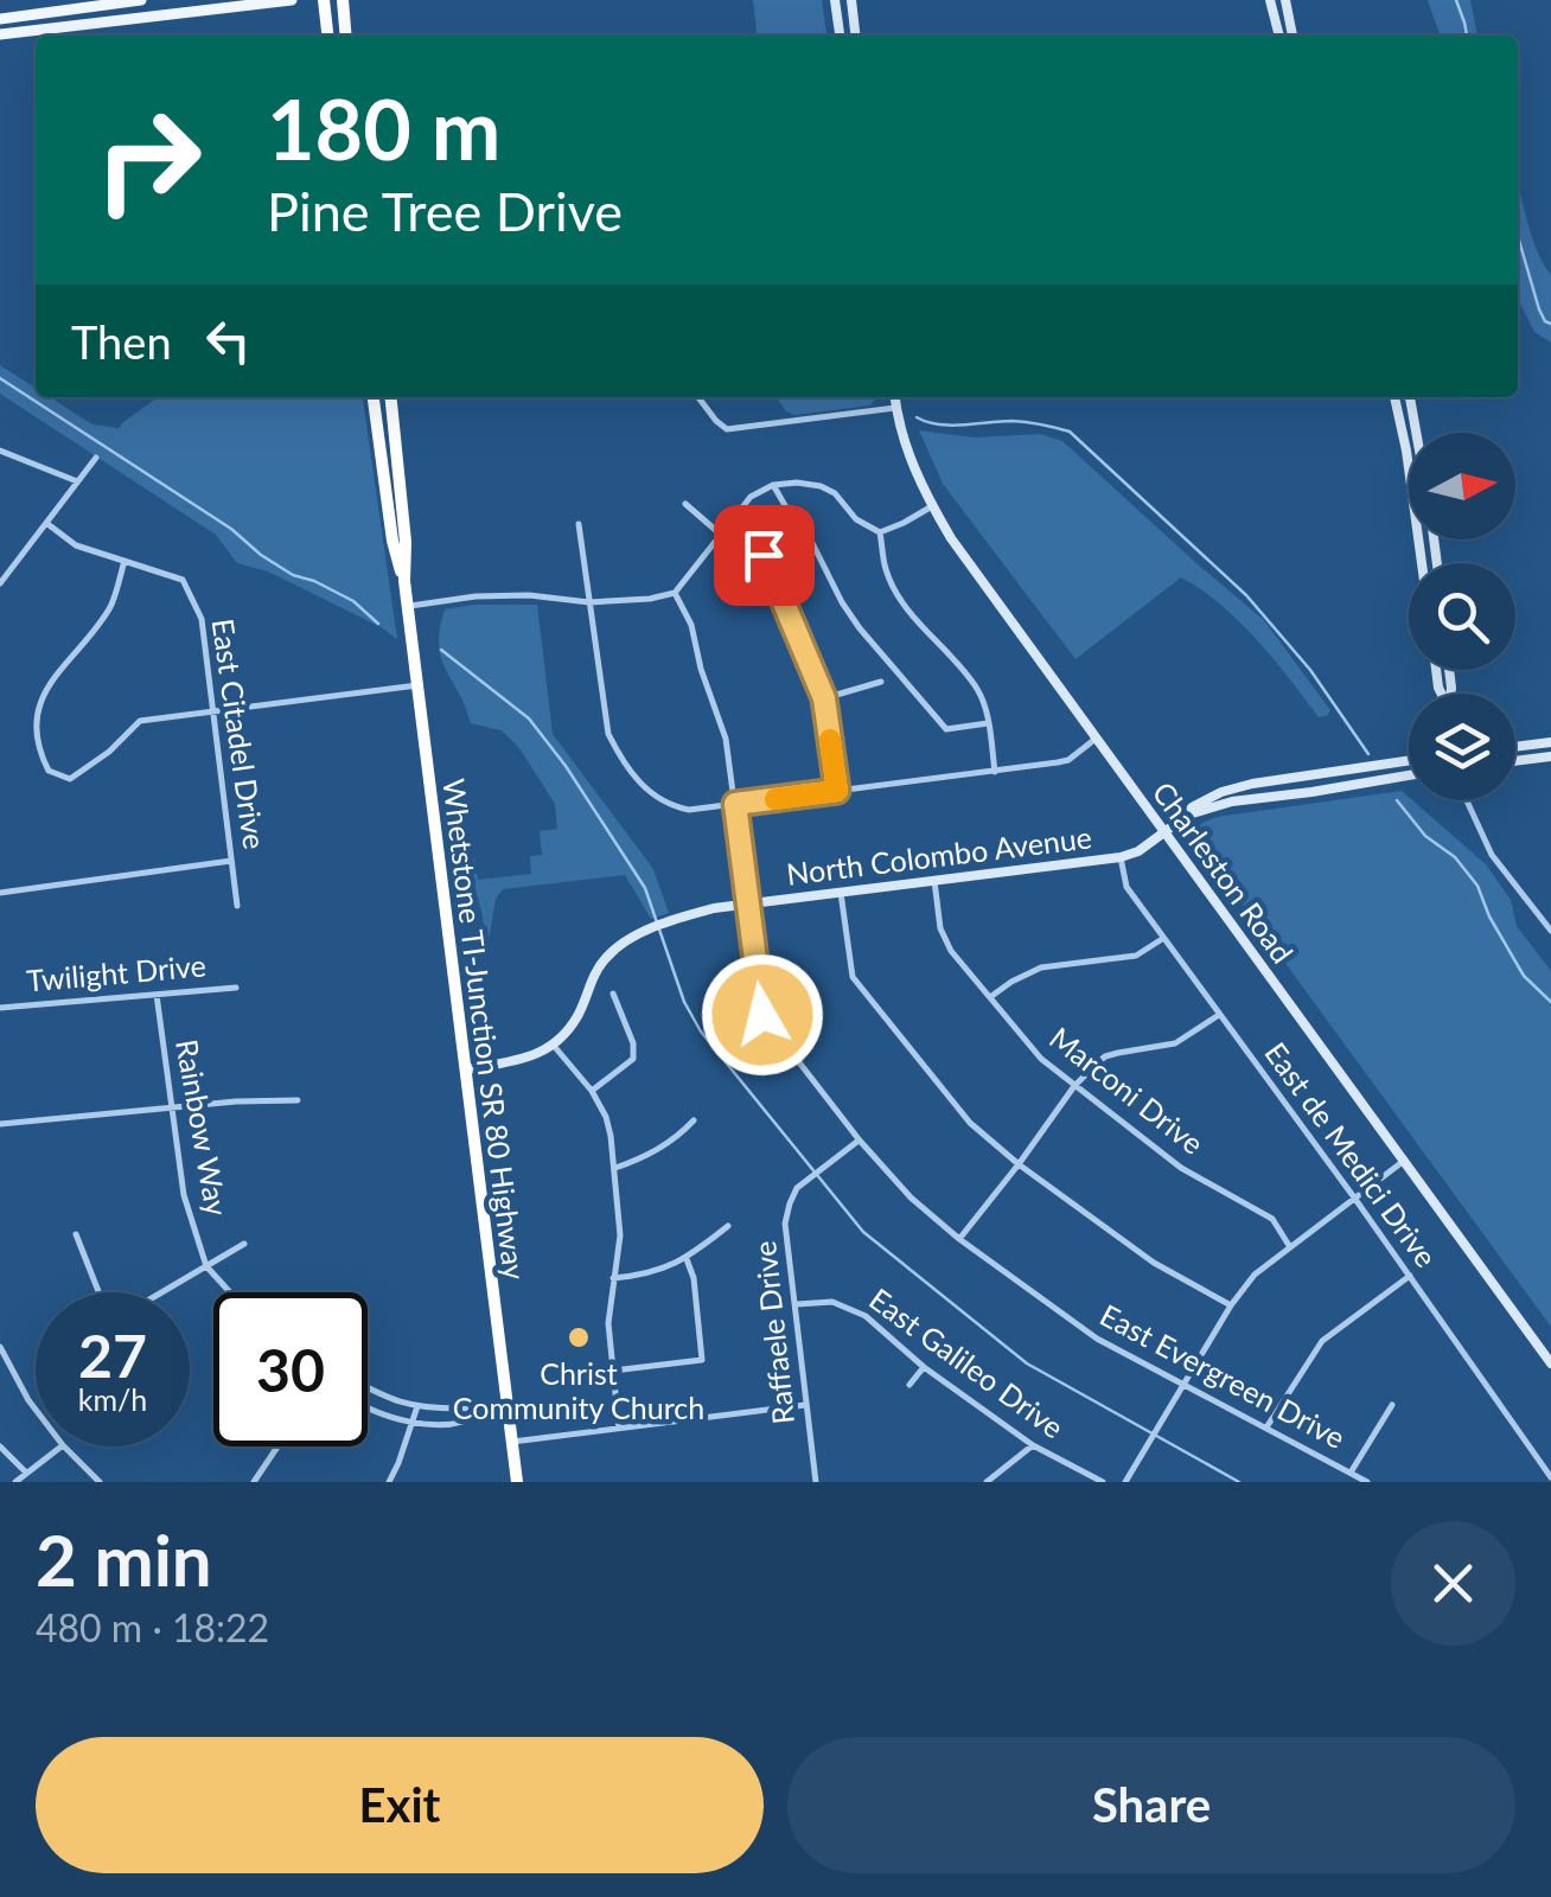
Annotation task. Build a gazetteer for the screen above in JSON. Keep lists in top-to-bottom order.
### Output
{
  "streets": {
    "highway": ["Whetstone TI-Junction SR 80 Highway"],
    "street": [
      "East Citadel Drive",
      "North Colombo Avenue",
      "Charleston Road",
      "Twilight Drive",
      "Marconi Drive",
      "Rainbow Way",
      "East de Medici Drive",
      "Raffaele Drive",
      "East Galileo Drive",
      "East Evergreen Drive"
    ]
  },
  "crossings": [
    ["North Colombo Avenue", "Charleston Road"],
    ["North Colombo Avenue", "Marconi Drive"],
    ["North Colombo Avenue", "East de Medici Drive"],
    ["North Colombo Avenue", "East Evergreen Drive"],
    ["Twilight Drive", "Rainbow Way"],
    ["Raffaele Drive", "East Galileo Drive"],
    ["Raffaele Drive", "East Evergreen Drive"]
  ],
  "places": ["Christ Community Church"],
  "north": "right",
  "page": {
    "turn": ["180 m", "Pine Tree Drive"],
    "then": "Then",
    "speed": "27 km/h",
    "limit": "30",
    "heading": ["2 min", "480 m · 18:22"],
    "buttons": ["Exit", "Share"]
  }
}
